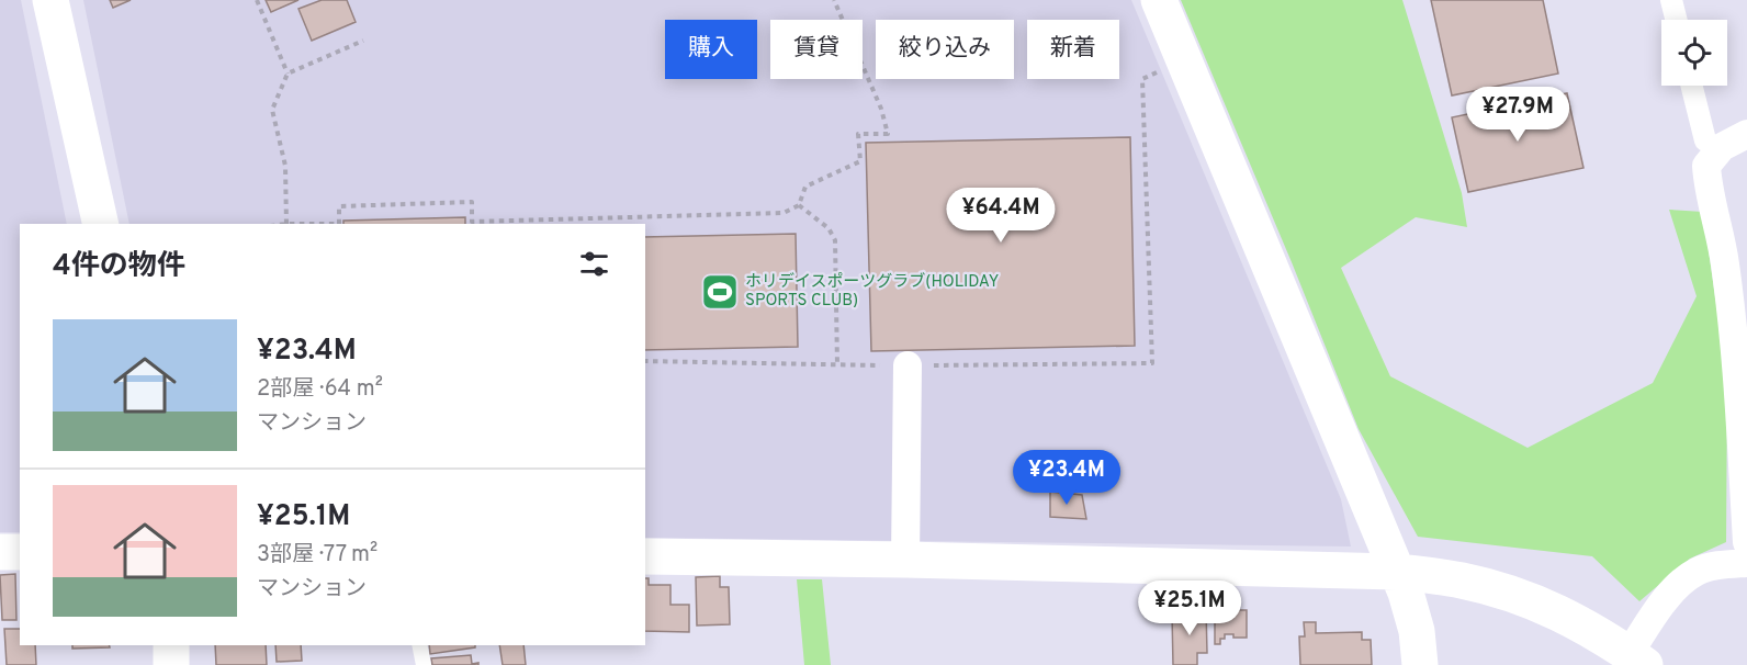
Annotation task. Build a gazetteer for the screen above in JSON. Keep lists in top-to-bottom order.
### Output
{
  "places": {
    "sports": ["ホリデイスポーツグラブ(HOLIDAY SPORTS CLUB)"]
  },
  "page": {
    "chip": [
      "購入",
      "賃貸",
      "絞り込み",
      "新着"
    ],
    "price": [
      "¥27.9M",
      "¥64.4M",
      "¥23.4M",
      "¥25.1M"
    ],
    "heading": "4件の物件",
    "list": [
      {
        "name": "¥23.4M",
        "note": "2部屋 · 64 m² · マンション"
      },
      {
        "name": "¥25.1M",
        "note": "3部屋 · 77 m² · マンション"
      }
    ]
  }
}
